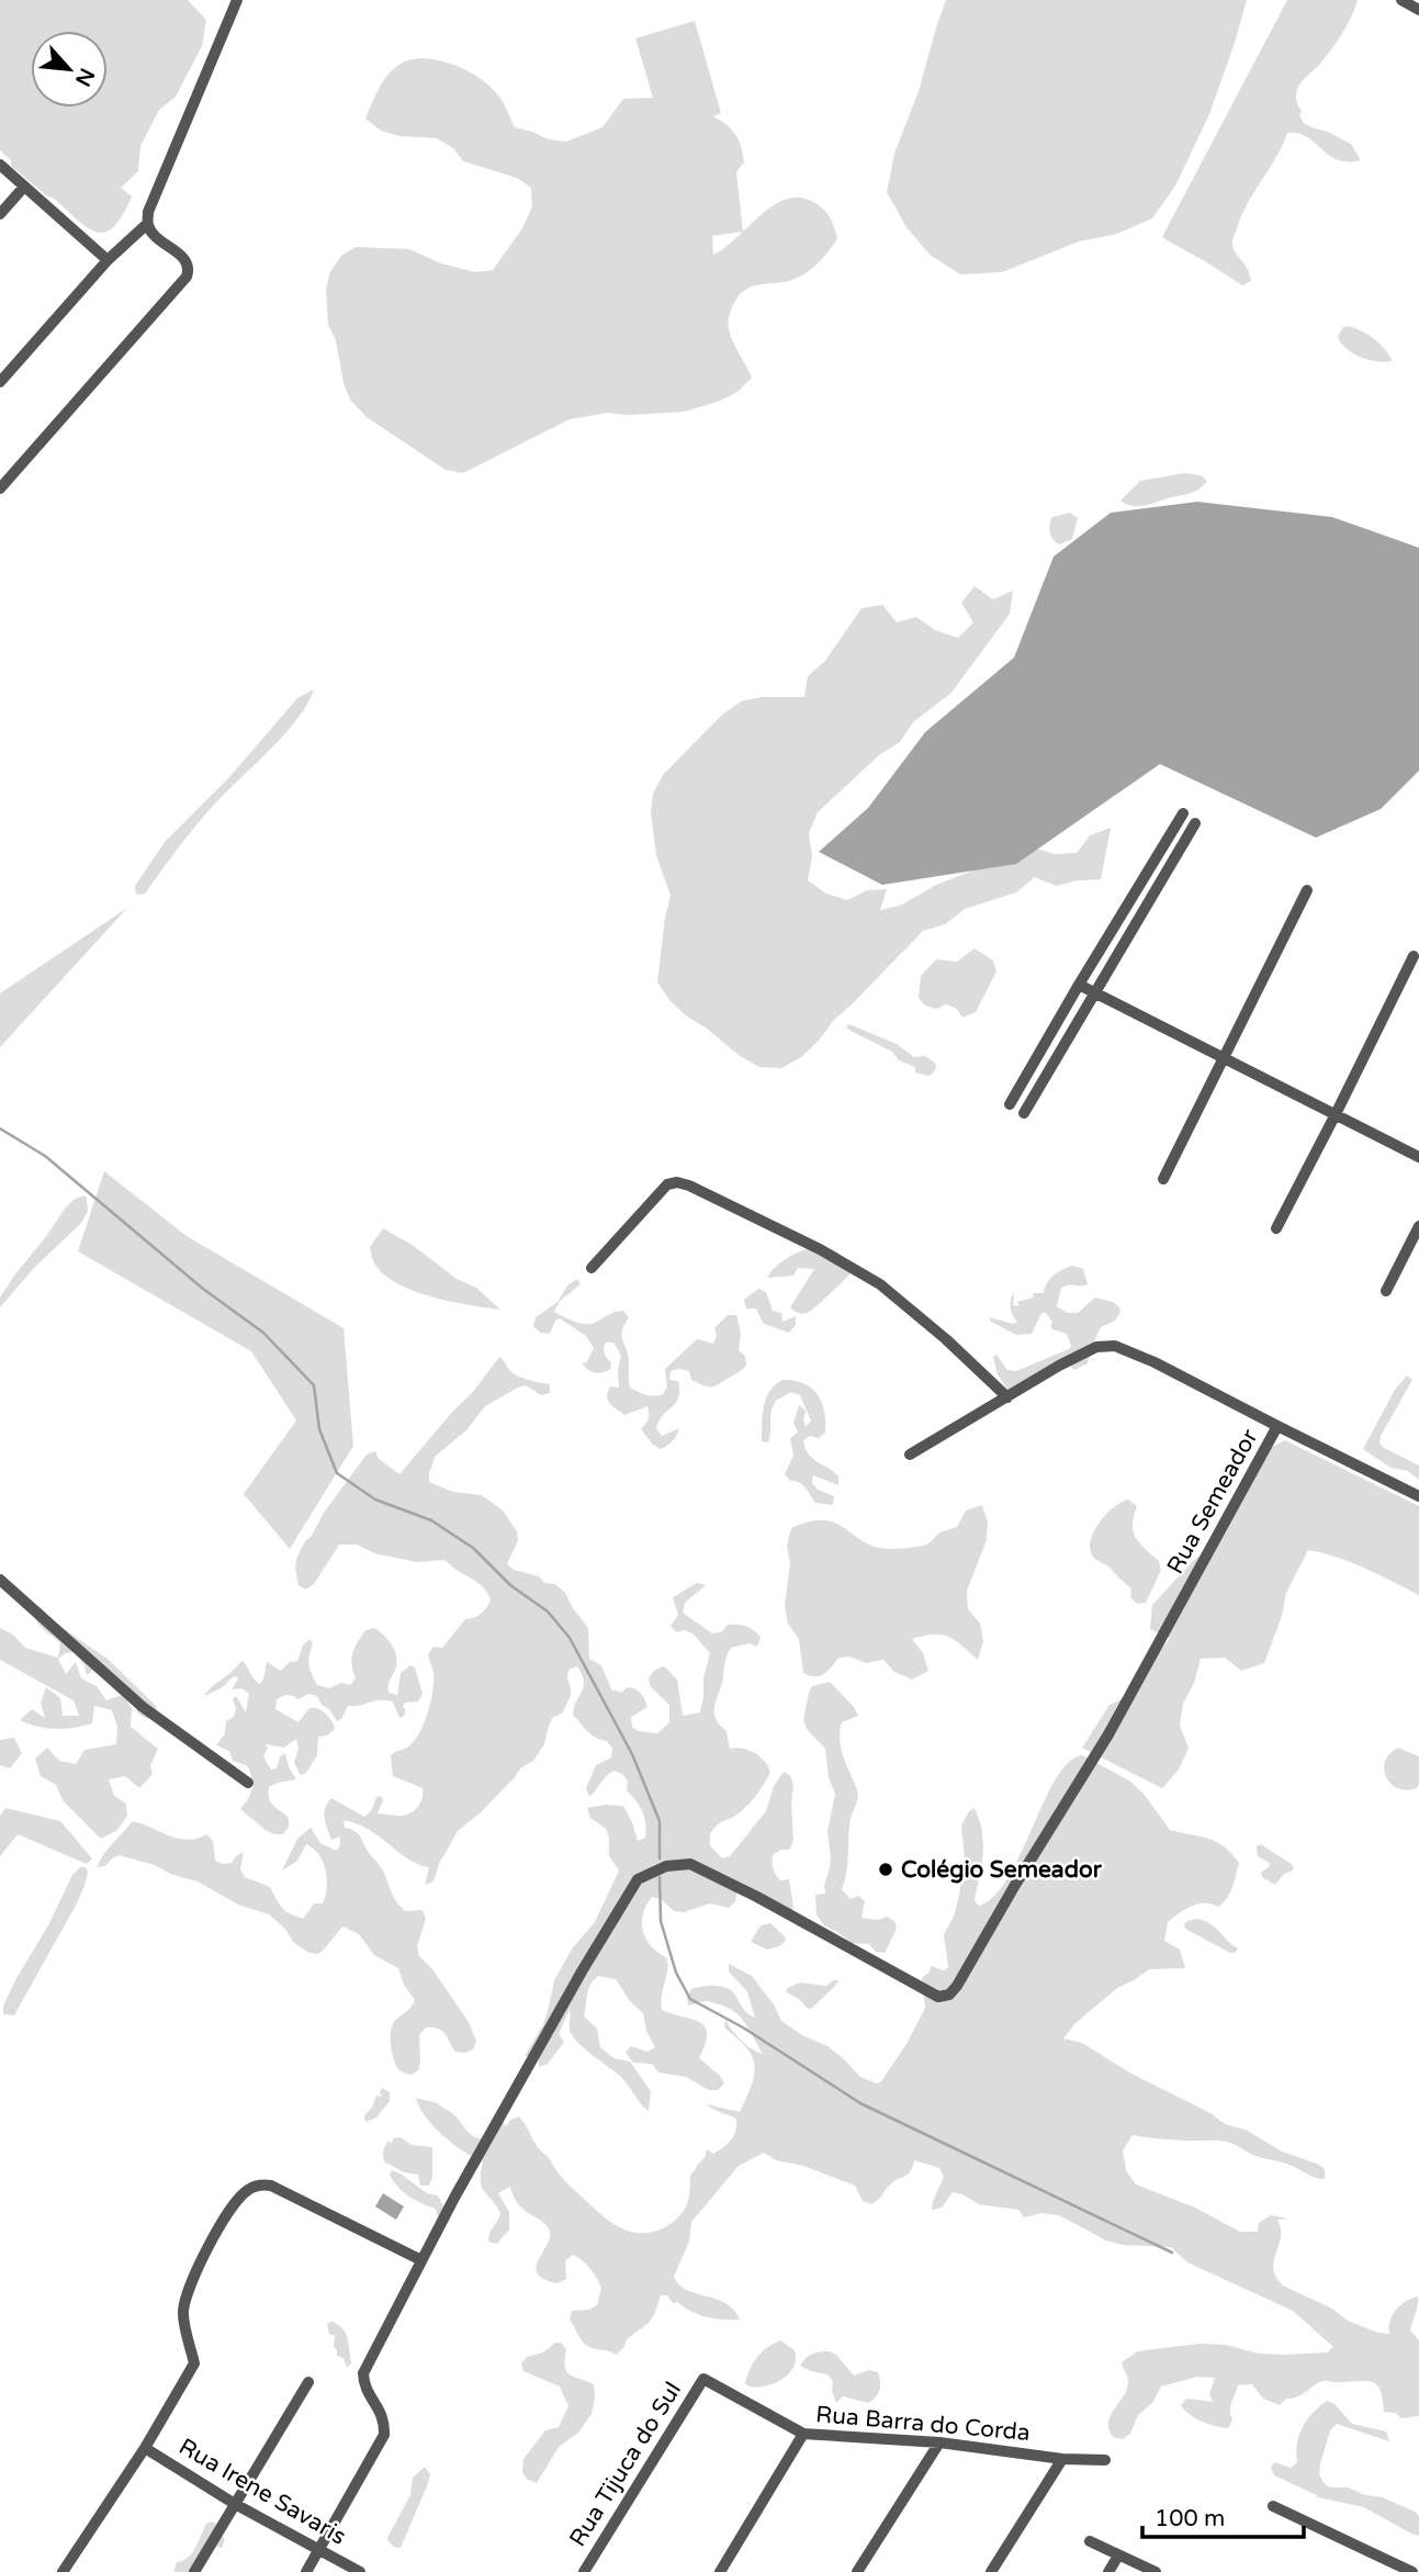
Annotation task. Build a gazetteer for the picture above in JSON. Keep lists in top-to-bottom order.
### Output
{
  "streets": {
    "street": [
      "Rua Semeador",
      "Rua Barra do Corda",
      "Rua Tijuca do Sul",
      "Rua Irene Savaris"
    ]
  },
  "crossings": [
    ["Rua Semeador", "Rua Irene Savaris"],
    ["Rua Barra do Corda", "Rua Tijuca do Sul"]
  ],
  "places": ["Colégio Semeador"],
  "scale_bar": "100 m",
  "north": "bottom right"
}
